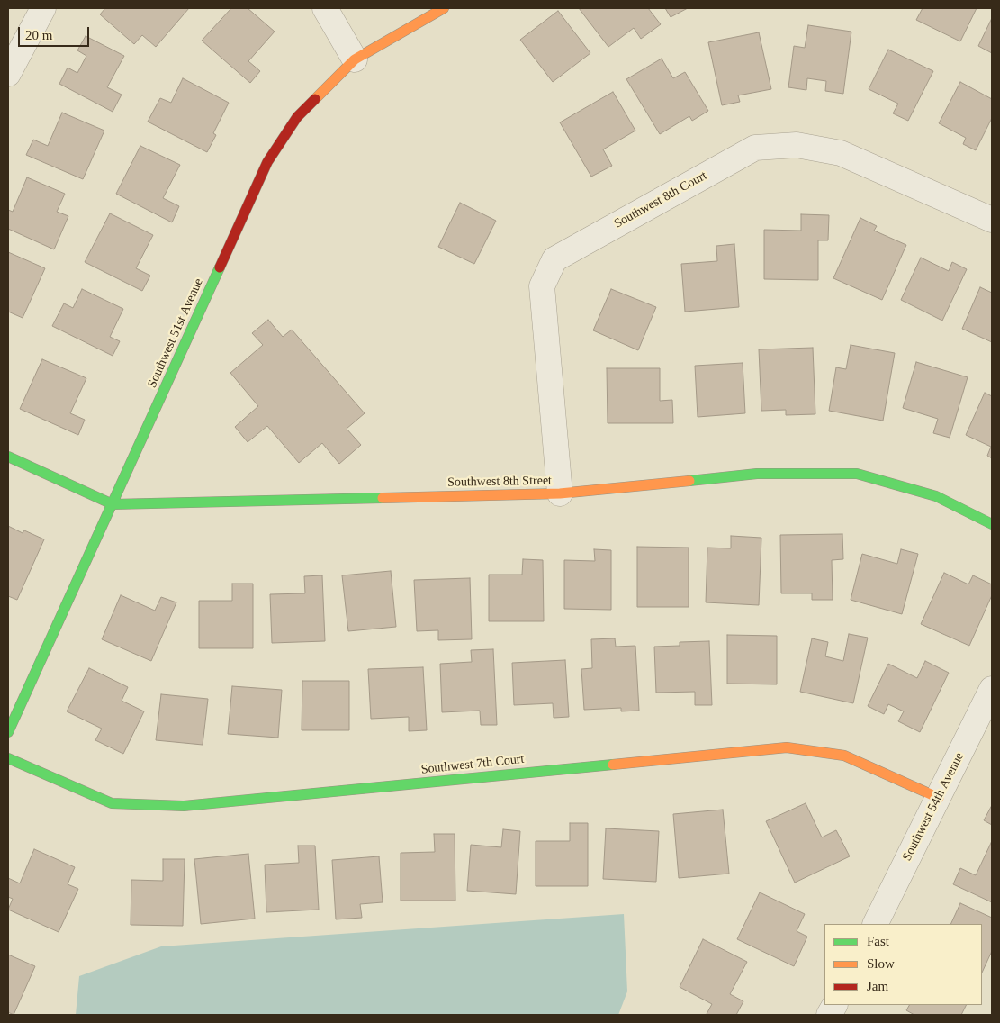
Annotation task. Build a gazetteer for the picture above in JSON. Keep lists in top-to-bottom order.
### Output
{
  "streets": {
    "street": [
      "Southwest 8th Court",
      "Southwest 51st Avenue",
      "Southwest 8th Street",
      "Southwest 7th Court",
      "Southwest 54th Avenue"
    ]
  },
  "crossings": [
    ["Southwest 8th Court", "Southwest 8th Street"],
    ["Southwest 51st Avenue", "Southwest 8th Street"],
    ["Southwest 7th Court", "Southwest 54th Avenue"]
  ],
  "legend": ["Fast", "Slow", "Jam"],
  "scale_bar": "20 m"
}
